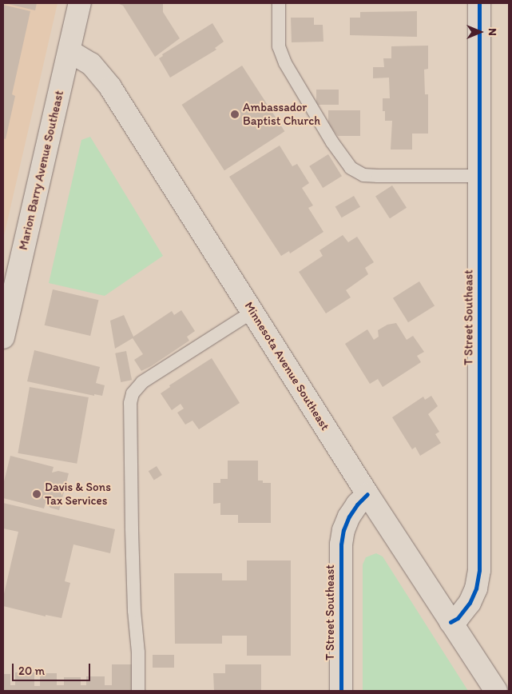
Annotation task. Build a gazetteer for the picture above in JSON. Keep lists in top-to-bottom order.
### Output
{
  "streets": {
    "main road": ["Marion Barry Avenue Southeast", "T Street Southeast", "Minnesota Avenue Southeast"]
  },
  "crossings": [
    ["Marion Barry Avenue Southeast", "Minnesota Avenue Southeast"],
    ["T Street Southeast", "Minnesota Avenue Southeast"]
  ],
  "places": ["Ambassador Baptist Church", "Davis & Sons Tax Services"],
  "scale_bar": "20 m",
  "north": "right"
}
